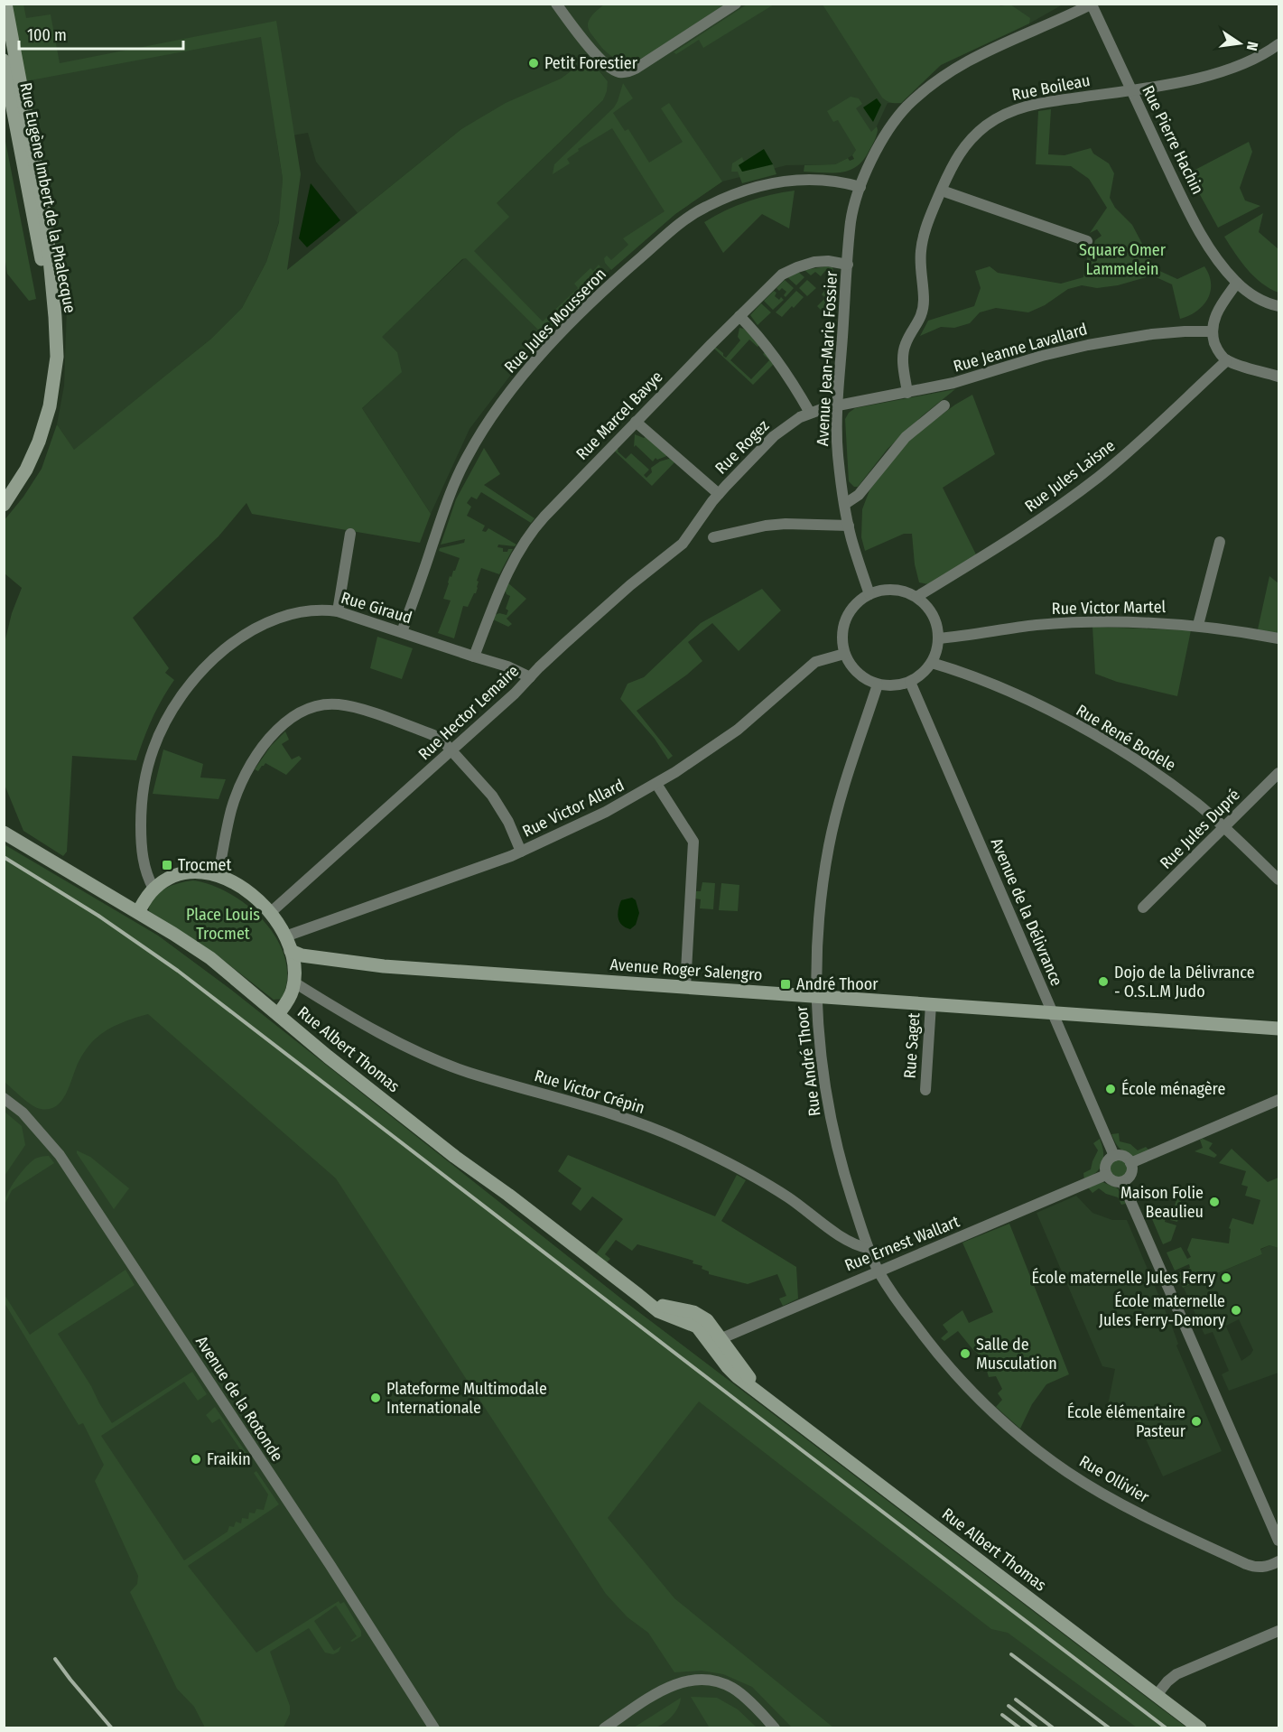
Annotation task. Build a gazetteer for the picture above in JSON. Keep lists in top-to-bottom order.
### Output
{
  "streets": {
    "street": [
      "Rue Boileau",
      "Rue Pierre Hachin",
      "Rue Eugène Imbert de la Phalecque",
      "Rue Jules Mousseron",
      "Rue Jeanne Lavallard",
      "Avenue Jean-Marie Fossier",
      "Rue Marcel Bavye",
      "Rue Rogez",
      "Rue Jules Laisne",
      "Rue Giraud",
      "Rue Victor Martel",
      "Rue Hector Lemaire",
      "Rue René Bodele",
      "Rue Victor Allard",
      "Rue Jules Dupré",
      "Avenue de la Délivrance",
      "Avenue Roger Salengro",
      "Rue Saget",
      "Rue Albert Thomas",
      "Rue André Thoor",
      "Rue Victor Crépin",
      "Rue Ernest Wallart",
      "Avenue de la Rotonde",
      "Rue Ollivier"
    ]
  },
  "crossings": [
    ["Rue Boileau", "Rue Pierre Hachin"],
    ["Rue Boileau", "Rue Jeanne Lavallard"],
    ["Rue Pierre Hachin", "Avenue Jean-Marie Fossier"],
    ["Rue Jules Mousseron", "Avenue Jean-Marie Fossier"],
    ["Rue Jules Mousseron", "Rue Giraud"],
    ["Rue Jeanne Lavallard", "Avenue Jean-Marie Fossier"],
    ["Rue Jeanne Lavallard", "Rue Rogez"],
    ["Avenue Jean-Marie Fossier", "Rue Marcel Bavye"],
    ["Avenue Jean-Marie Fossier", "Rue Rogez"],
    ["Avenue Jean-Marie Fossier", "Rue Jules Laisne"],
    ["Avenue Jean-Marie Fossier", "Rue Victor Martel"],
    ["Avenue Jean-Marie Fossier", "Rue René Bodele"],
    ["Avenue Jean-Marie Fossier", "Rue Victor Allard"],
    ["Avenue Jean-Marie Fossier", "Avenue de la Délivrance"],
    ["Avenue Jean-Marie Fossier", "Rue André Thoor"],
    ["Rue Marcel Bavye", "Rue Giraud"],
    ["Rue Rogez", "Rue Hector Lemaire"],
    ["Rue Jules Laisne", "Rue Victor Martel"],
    ["Rue Jules Laisne", "Rue René Bodele"],
    ["Rue Jules Laisne", "Rue Victor Allard"],
    ["Rue Jules Laisne", "Avenue de la Délivrance"],
    ["Rue Jules Laisne", "Rue André Thoor"],
    ["Rue Giraud", "Rue Hector Lemaire"],
    ["Rue Victor Martel", "Rue René Bodele"],
    ["Rue Victor Martel", "Rue Victor Allard"],
    ["Rue Victor Martel", "Avenue de la Délivrance"],
    ["Rue Victor Martel", "Rue André Thoor"],
    ["Rue René Bodele", "Rue Victor Allard"],
    ["Rue René Bodele", "Rue Jules Dupré"],
    ["Rue René Bodele", "Avenue de la Délivrance"],
    ["Rue René Bodele", "Rue André Thoor"],
    ["Rue Victor Allard", "Avenue de la Délivrance"],
    ["Rue Victor Allard", "Rue André Thoor"],
    ["Avenue de la Délivrance", "Avenue Roger Salengro"],
    ["Avenue de la Délivrance", "Rue André Thoor"],
    ["Avenue de la Délivrance", "Rue Ernest Wallart"],
    ["Avenue Roger Salengro", "Rue Saget"],
    ["Avenue Roger Salengro", "Rue André Thoor"],
    ["Avenue Roger Salengro", "Rue Victor Crépin"],
    ["Rue Albert Thomas", "Rue Ernest Wallart"],
    ["Rue André Thoor", "Rue Victor Crépin"],
    ["Rue André Thoor", "Rue Ernest Wallart"],
    ["Rue André Thoor", "Rue Ollivier"],
    ["Rue Ernest Wallart", "Rue Ollivier"]
  ],
  "parks": ["Square Omer Lammelein", "Place Louis Trocmet"],
  "places": {
    "other": [
      "Petit Forestier",
      "Dojo de la Délivrance - O.S.L.M Judo",
      "École ménagère",
      "Maison Folie Beaulieu",
      "École maternelle Jules Ferry",
      "École maternelle Jules Ferry-Demory",
      "Salle de Musculation",
      "Plateforme Multimodale Internationale",
      "École élémentaire Pasteur",
      "Fraikin"
    ],
    "transit": ["Trocmet", "André Thoor"]
  },
  "scale_bar": "100 m",
  "north": "right"
}
